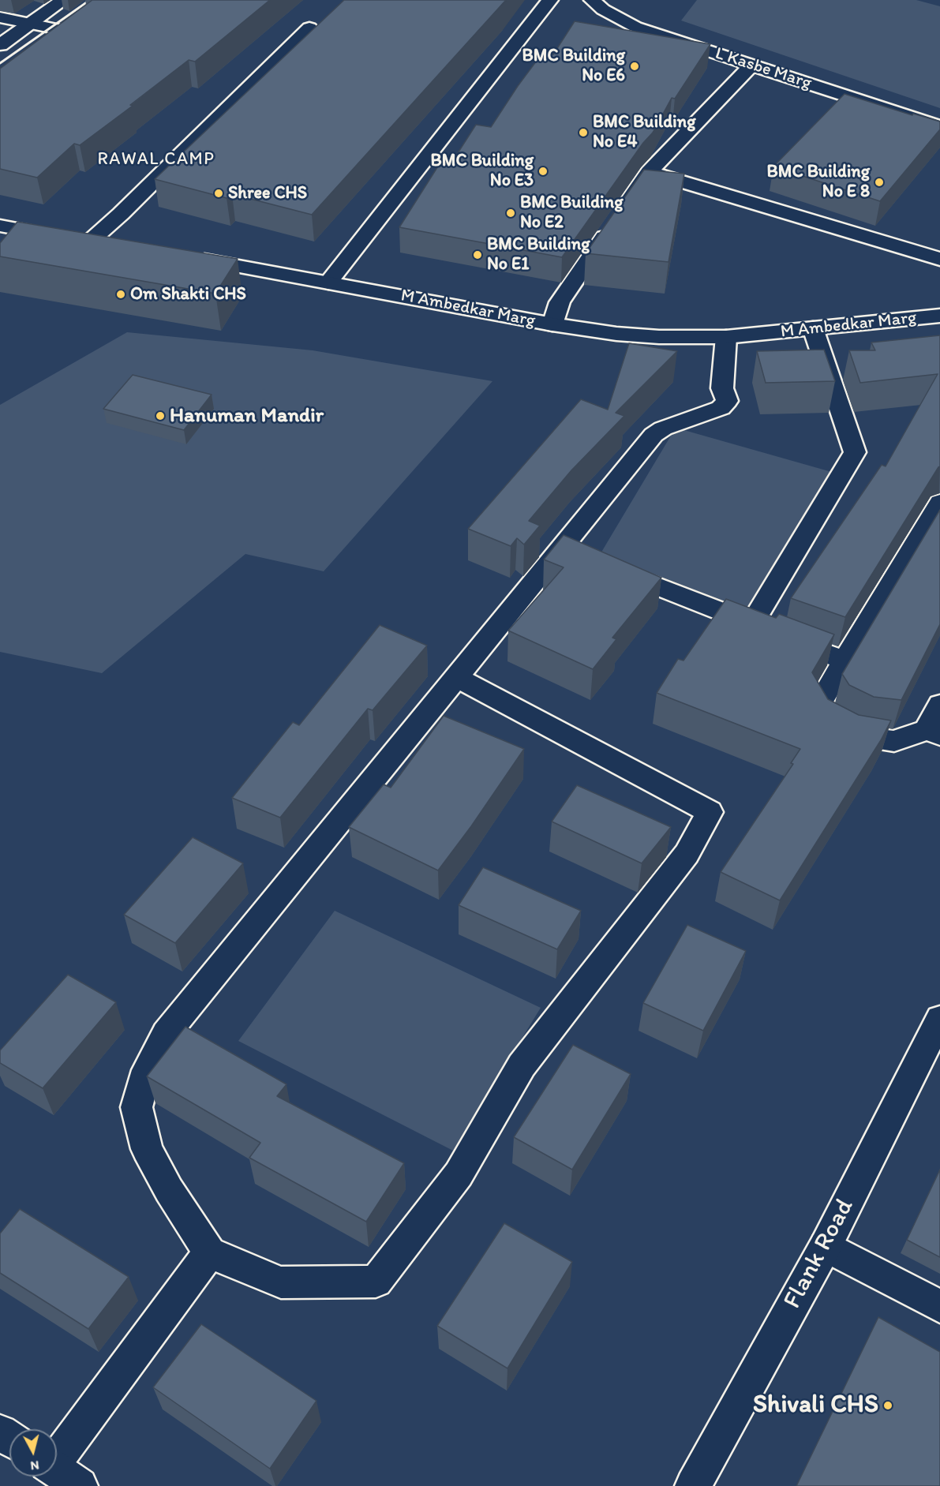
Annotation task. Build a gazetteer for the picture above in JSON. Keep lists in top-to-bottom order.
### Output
{
  "streets": {
    "street": ["L Kasbe Marg", "M Ambedkar Marg", "Flank Road"]
  },
  "districts": ["RAWAL CAMP"],
  "places": [
    "BMC Building No E6",
    "BMC Building No E4",
    "BMC Building No E3",
    "BMC Building No E 8",
    "Shree CHS",
    "BMC Building No E2",
    "BMC Building No E1",
    "Om Shakti CHS",
    "Hanuman Mandir",
    "Shivali CHS"
  ],
  "north": "bottom"
}
